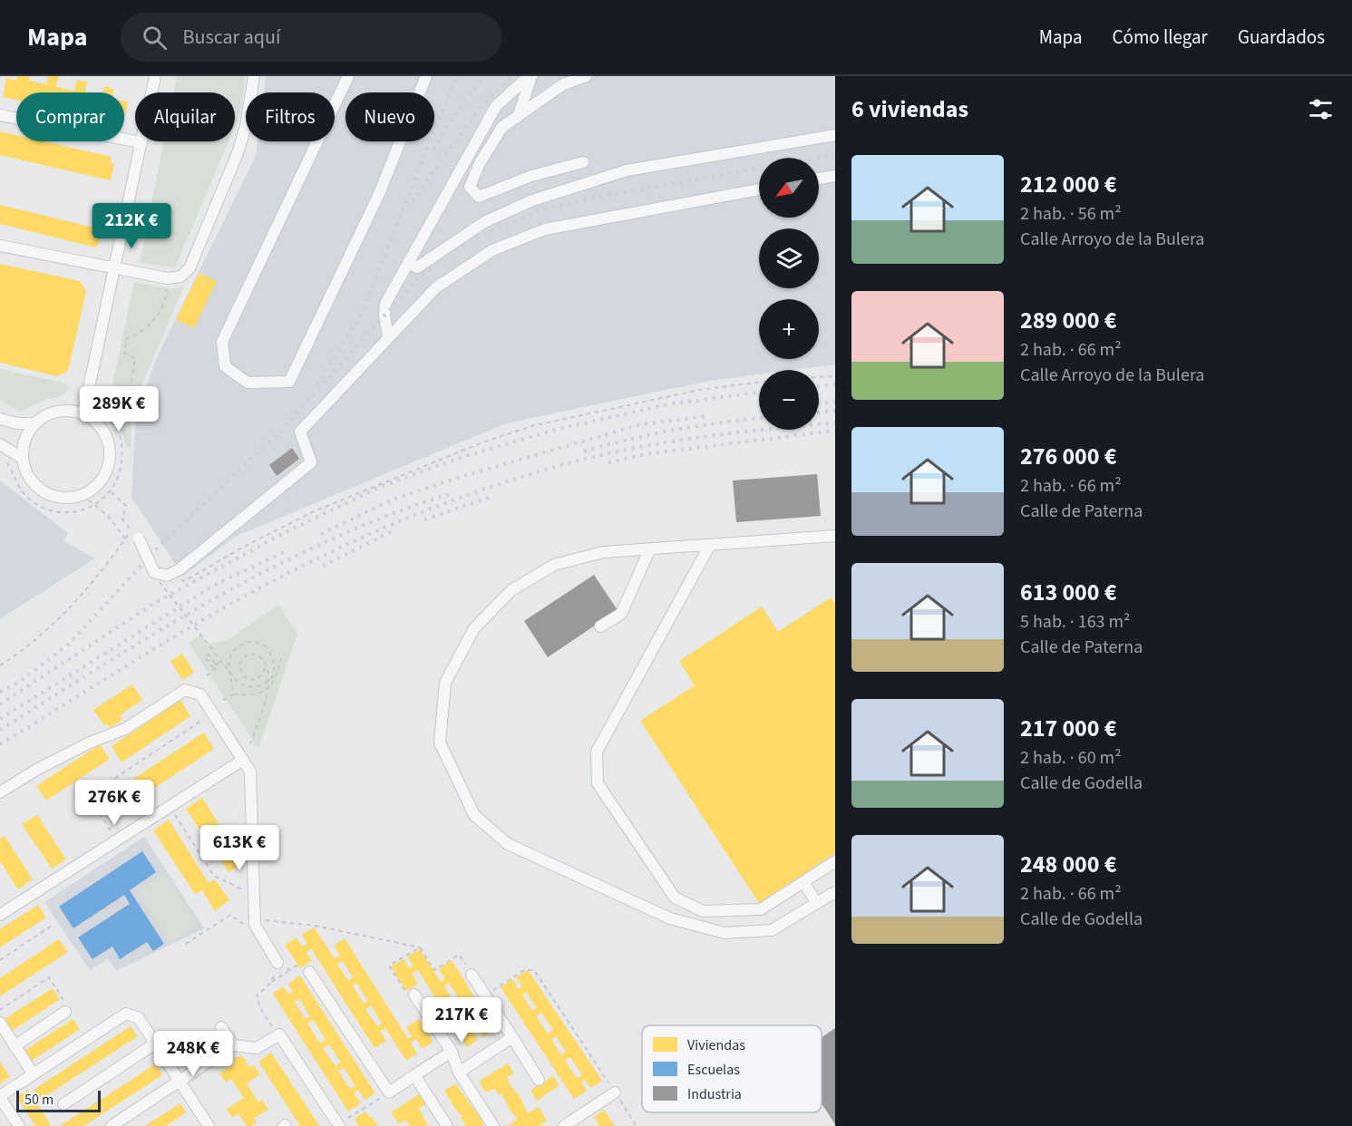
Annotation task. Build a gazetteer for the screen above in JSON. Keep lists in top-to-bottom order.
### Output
{
  "legend": ["Viviendas", "Escuelas", "Industria"],
  "scale_bar": "50 m",
  "north": "bottom left",
  "page": {
    "header": "Mapa",
    "search": "Buscar aquí",
    "nav": ["Mapa", "Cómo llegar", "Guardados"],
    "heading": "6 viviendas",
    "chip": [
      "Comprar",
      "Alquilar",
      "Filtros",
      "Nuevo"
    ],
    "list": [
      {
        "name": "212 000 €",
        "note": "2 hab. · 56 m² · Calle Arroyo de la Bulera"
      },
      {
        "name": "289 000 €",
        "note": "2 hab. · 66 m² · Calle Arroyo de la Bulera"
      },
      {
        "name": "276 000 €",
        "note": "2 hab. · 66 m² · Calle de Paterna"
      },
      {
        "name": "613 000 €",
        "note": "5 hab. · 163 m² · Calle de Paterna"
      },
      {
        "name": "217 000 €",
        "note": "2 hab. · 60 m² · Calle de Godella"
      },
      {
        "name": "248 000 €",
        "note": "2 hab. · 66 m² · Calle de Godella"
      }
    ],
    "map_buttons": ["+", "−"],
    "price": [
      "212K €",
      "289K €",
      "276K €",
      "613K €",
      "217K €",
      "248K €"
    ],
    "scale": "50 m"
  }
}
